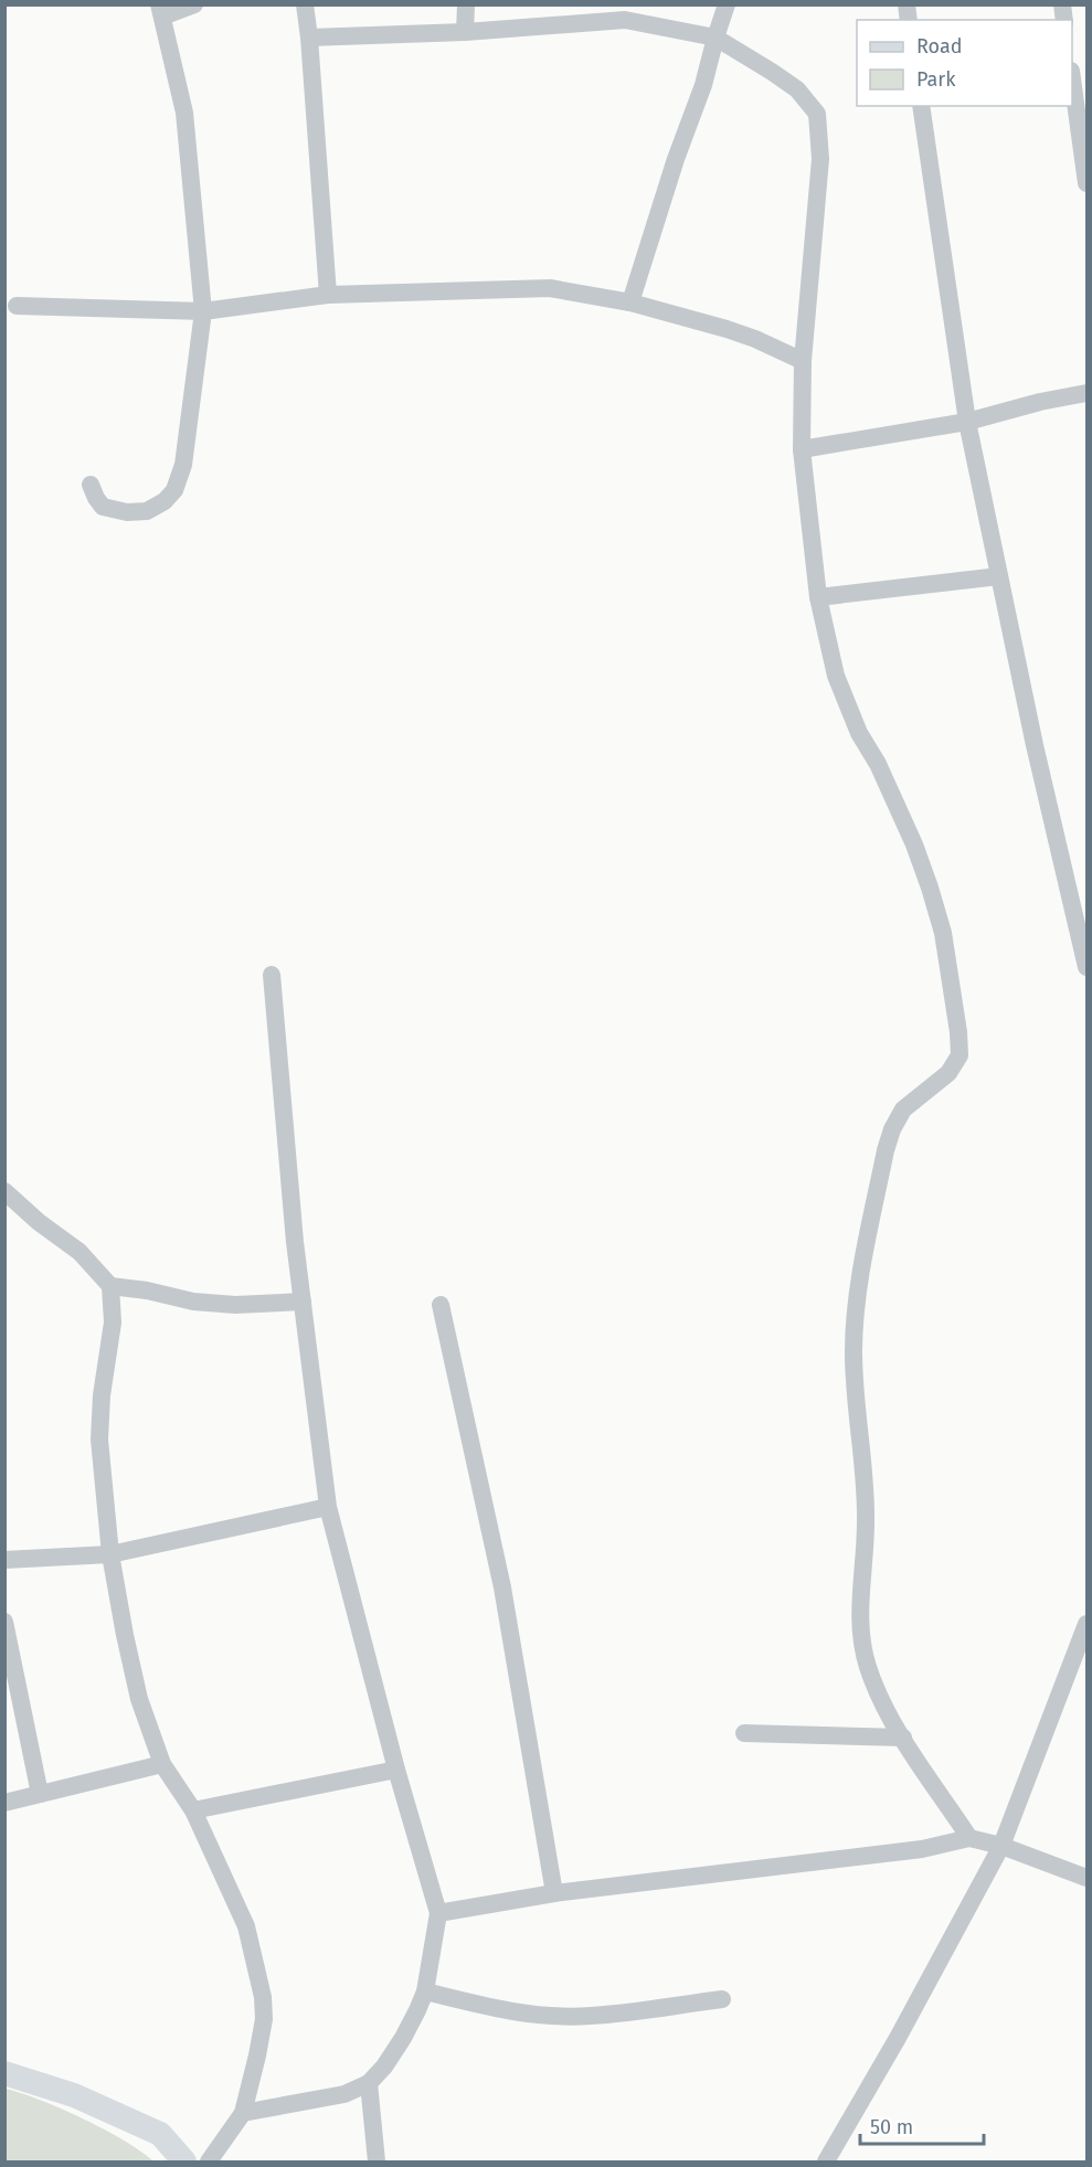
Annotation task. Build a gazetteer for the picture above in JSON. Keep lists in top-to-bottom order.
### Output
{
  "legend": ["Road", "Park"],
  "scale_bar": "50 m"
}
